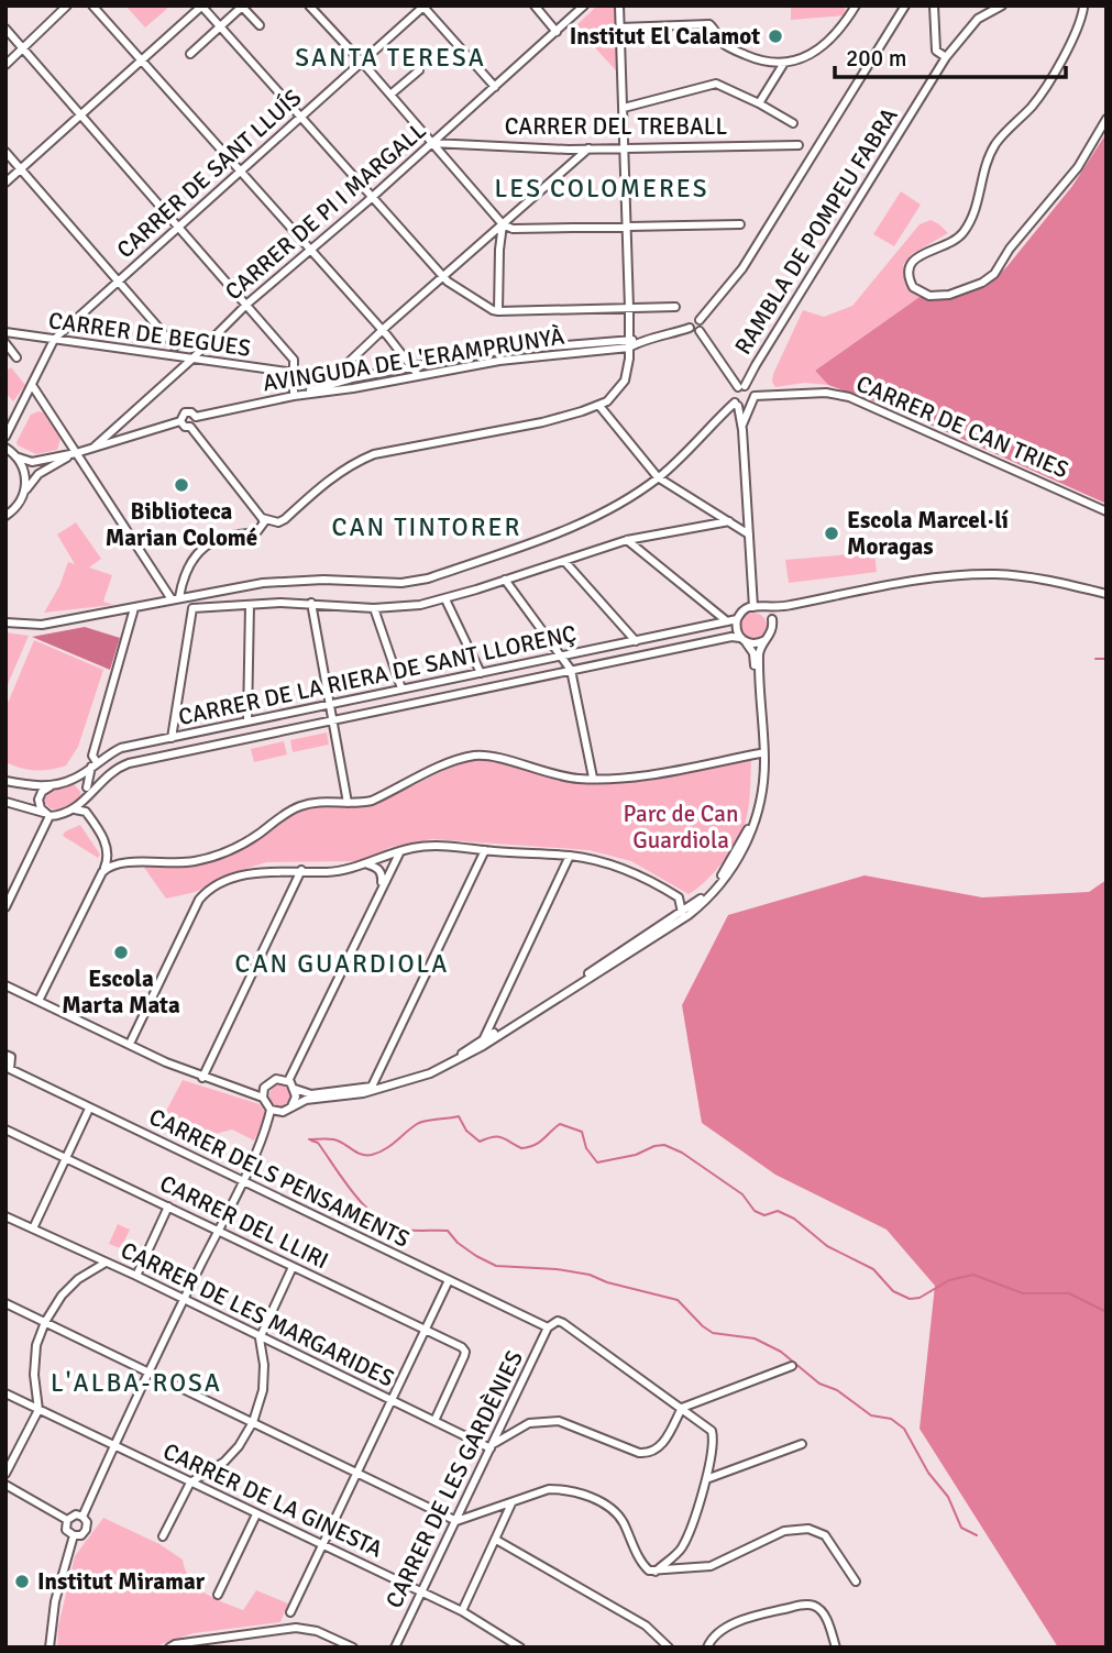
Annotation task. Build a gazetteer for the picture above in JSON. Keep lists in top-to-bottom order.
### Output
{
  "streets": {
    "street": [
      "CARRER DEL TREBALL",
      "CARRER DE SANT LLUÍS",
      "CARRER DE PI I MARGALL",
      "RAMBLA DE POMPEU FABRA",
      "CARRER DE BEGUES",
      "AVINGUDA DE L'ERAMPRUNYÀ",
      "CARRER DE CAN TRIES",
      "CARRER DE LA RIERA DE SANT LLORENÇ",
      "CARRER DELS PENSAMENTS",
      "CARRER DEL LLIRI",
      "CARRER DE LES MARGARIDES",
      "CARRER DE LES GARDÈNIES",
      "CARRER DE LA GINESTA"
    ]
  },
  "crossings": [
    ["CARRER DEL TREBALL", "CARRER DE PI I MARGALL"],
    ["CARRER DE SANT LLUÍS", "CARRER DE BEGUES"],
    ["CARRER DE PI I MARGALL", "CARRER DE BEGUES"],
    ["RAMBLA DE POMPEU FABRA", "CARRER DE CAN TRIES"],
    ["CARRER DE BEGUES", "AVINGUDA DE L'ERAMPRUNYÀ"],
    ["CARRER DELS PENSAMENTS", "CARRER DE LES GARDÈNIES"],
    ["CARRER DEL LLIRI", "CARRER DE LES MARGARIDES"],
    ["CARRER DE LES MARGARIDES", "CARRER DE LES GARDÈNIES"],
    ["CARRER DE LES GARDÈNIES", "CARRER DE LA GINESTA"]
  ],
  "districts": [
    "SANTA TERESA",
    "LES COLOMERES",
    "CAN TINTORER",
    "CAN GUARDIOLA",
    "L'ALBA-ROSA"
  ],
  "parks": ["Parc de Can Guardiola"],
  "places": [
    "Institut El Calamot",
    "Biblioteca Marian Colomé",
    "Escola Marcel·lí Moragas",
    "Escola Marta Mata",
    "Institut Miramar"
  ],
  "scale_bar": "200 m"
}
